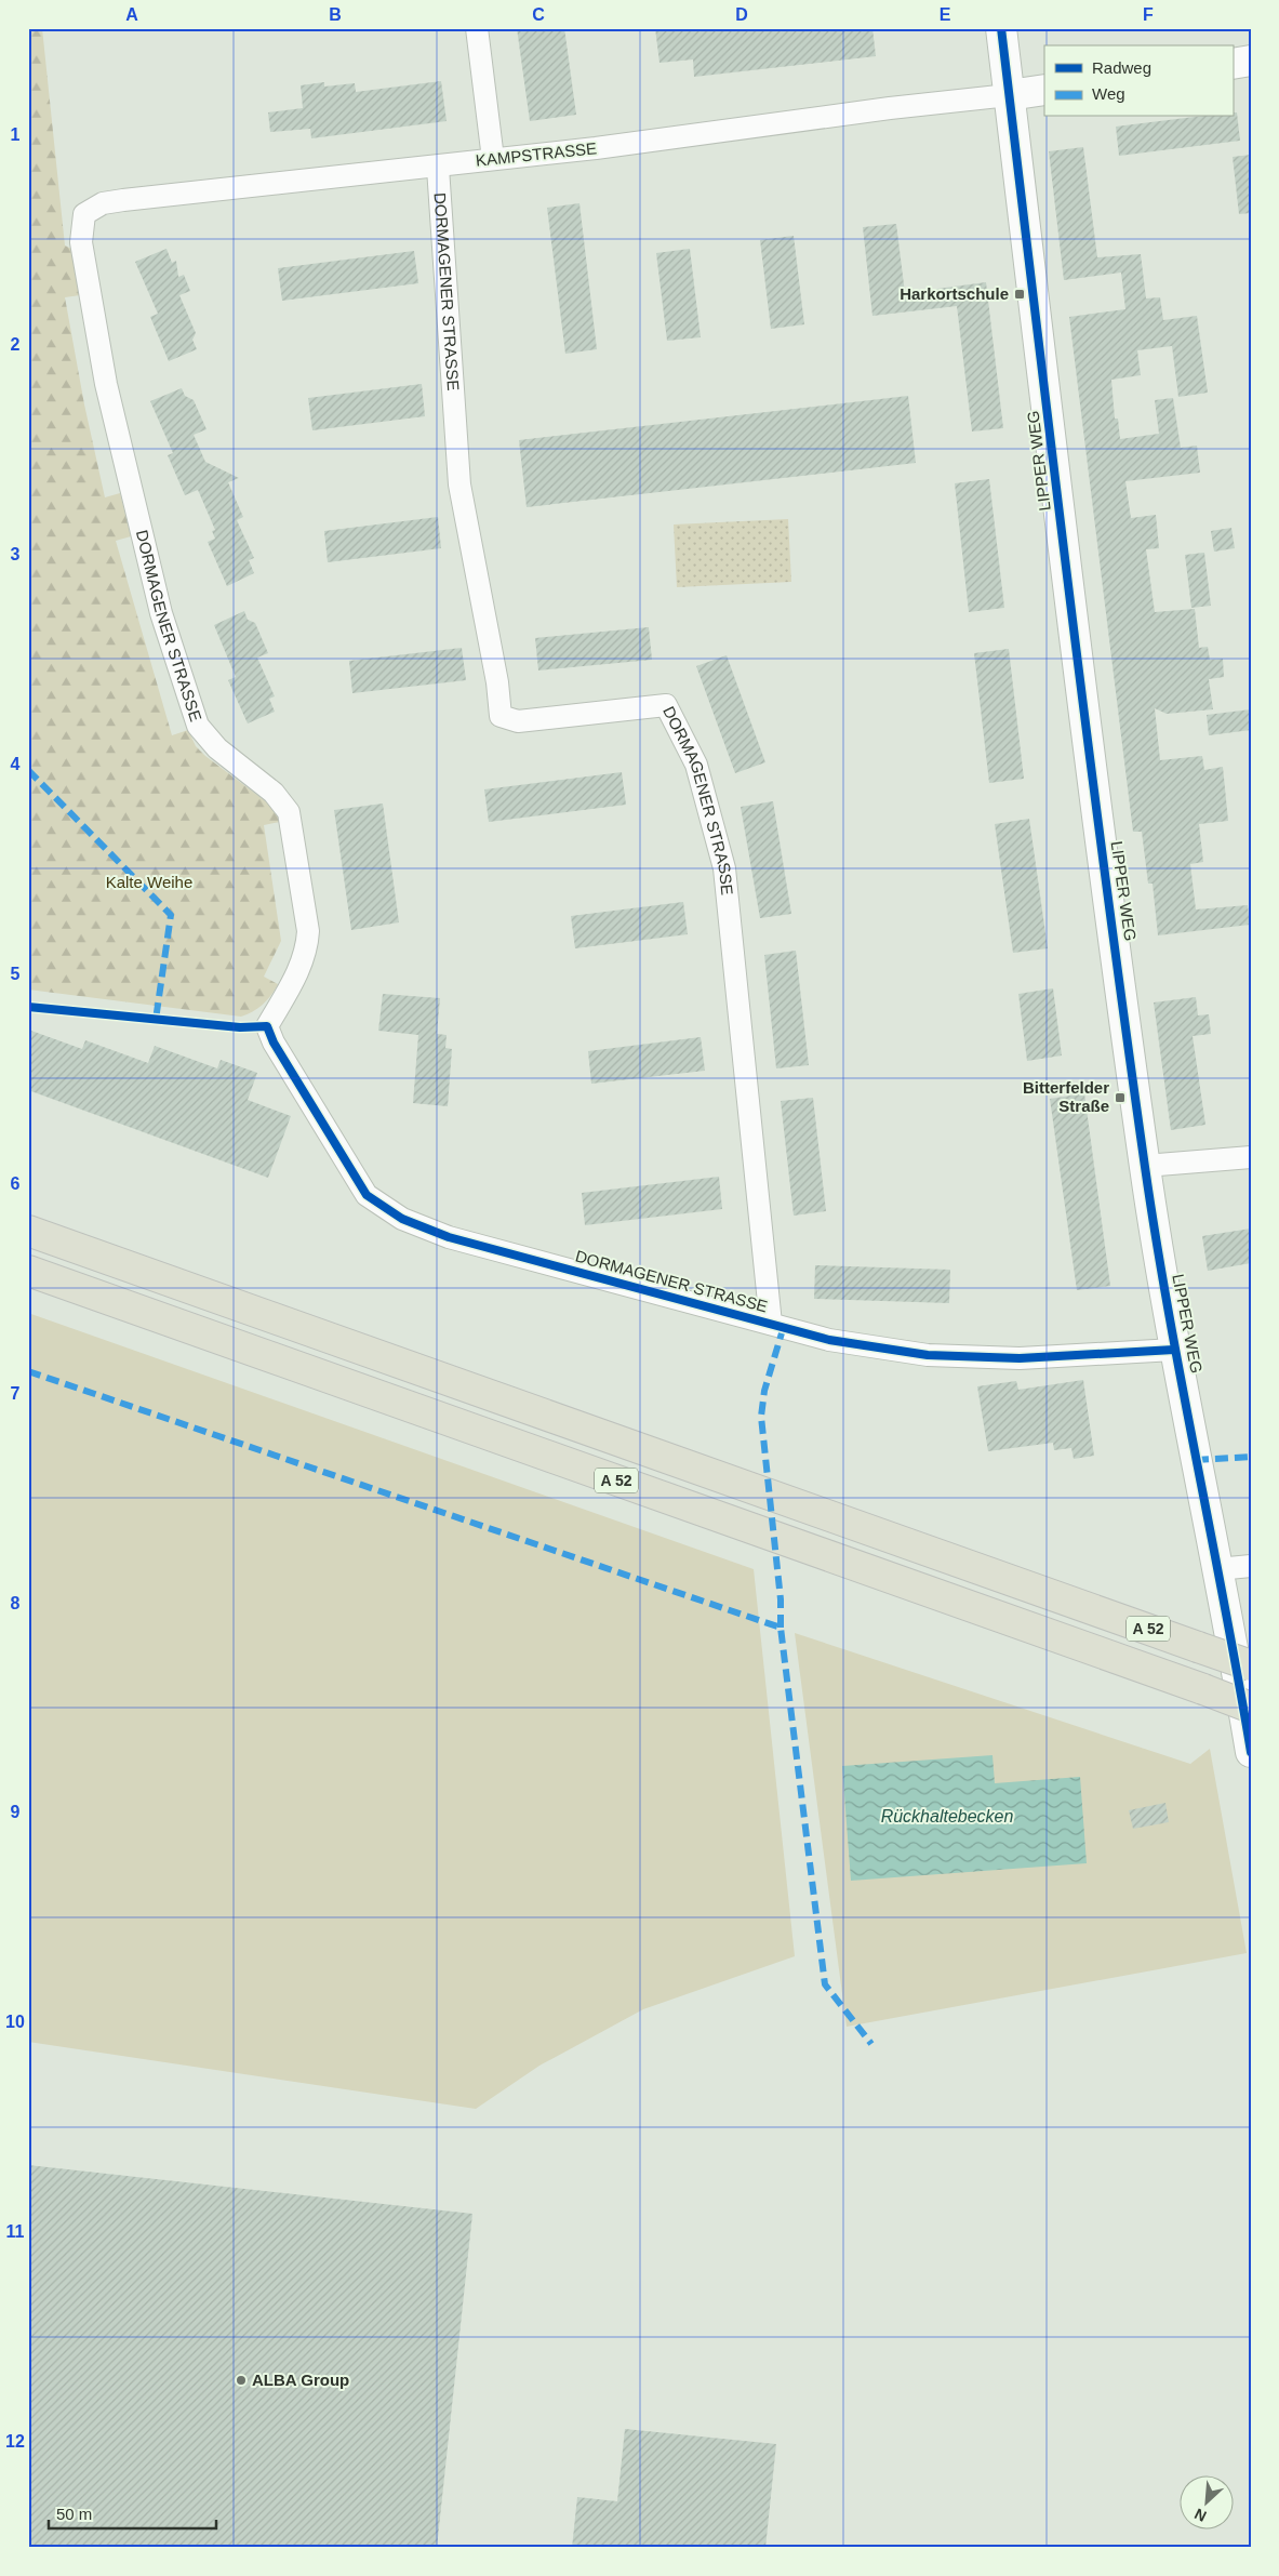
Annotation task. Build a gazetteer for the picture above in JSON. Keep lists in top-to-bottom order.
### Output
{
  "streets": {
    "highway": ["A 52"],
    "street": ["KAMPSTRASSE", "DORMAGENER STRASSE", "LIPPER WEG"]
  },
  "crossings": [
    ["KAMPSTRASSE", "DORMAGENER STRASSE"],
    ["KAMPSTRASSE", "LIPPER WEG"],
    ["DORMAGENER STRASSE", "LIPPER WEG"]
  ],
  "water": ["Rückhaltebecken"],
  "parks": ["Kalte Weihe"],
  "places": {
    "transit": ["Harkortschule", "Bitterfelder Straße"],
    "other": ["ALBA Group"]
  },
  "legend": ["Radweg", "Weg"],
  "scale_bar": "50 m",
  "north": "bottom left",
  "grid": {
    "columns": [
      "A",
      "B",
      "C",
      "D",
      "E",
      "F"
    ],
    "rows": [
      "1",
      "2",
      "3",
      "4",
      "5",
      "6",
      "7",
      "8",
      "9",
      "10",
      "11",
      "12"
    ]
  }
}
